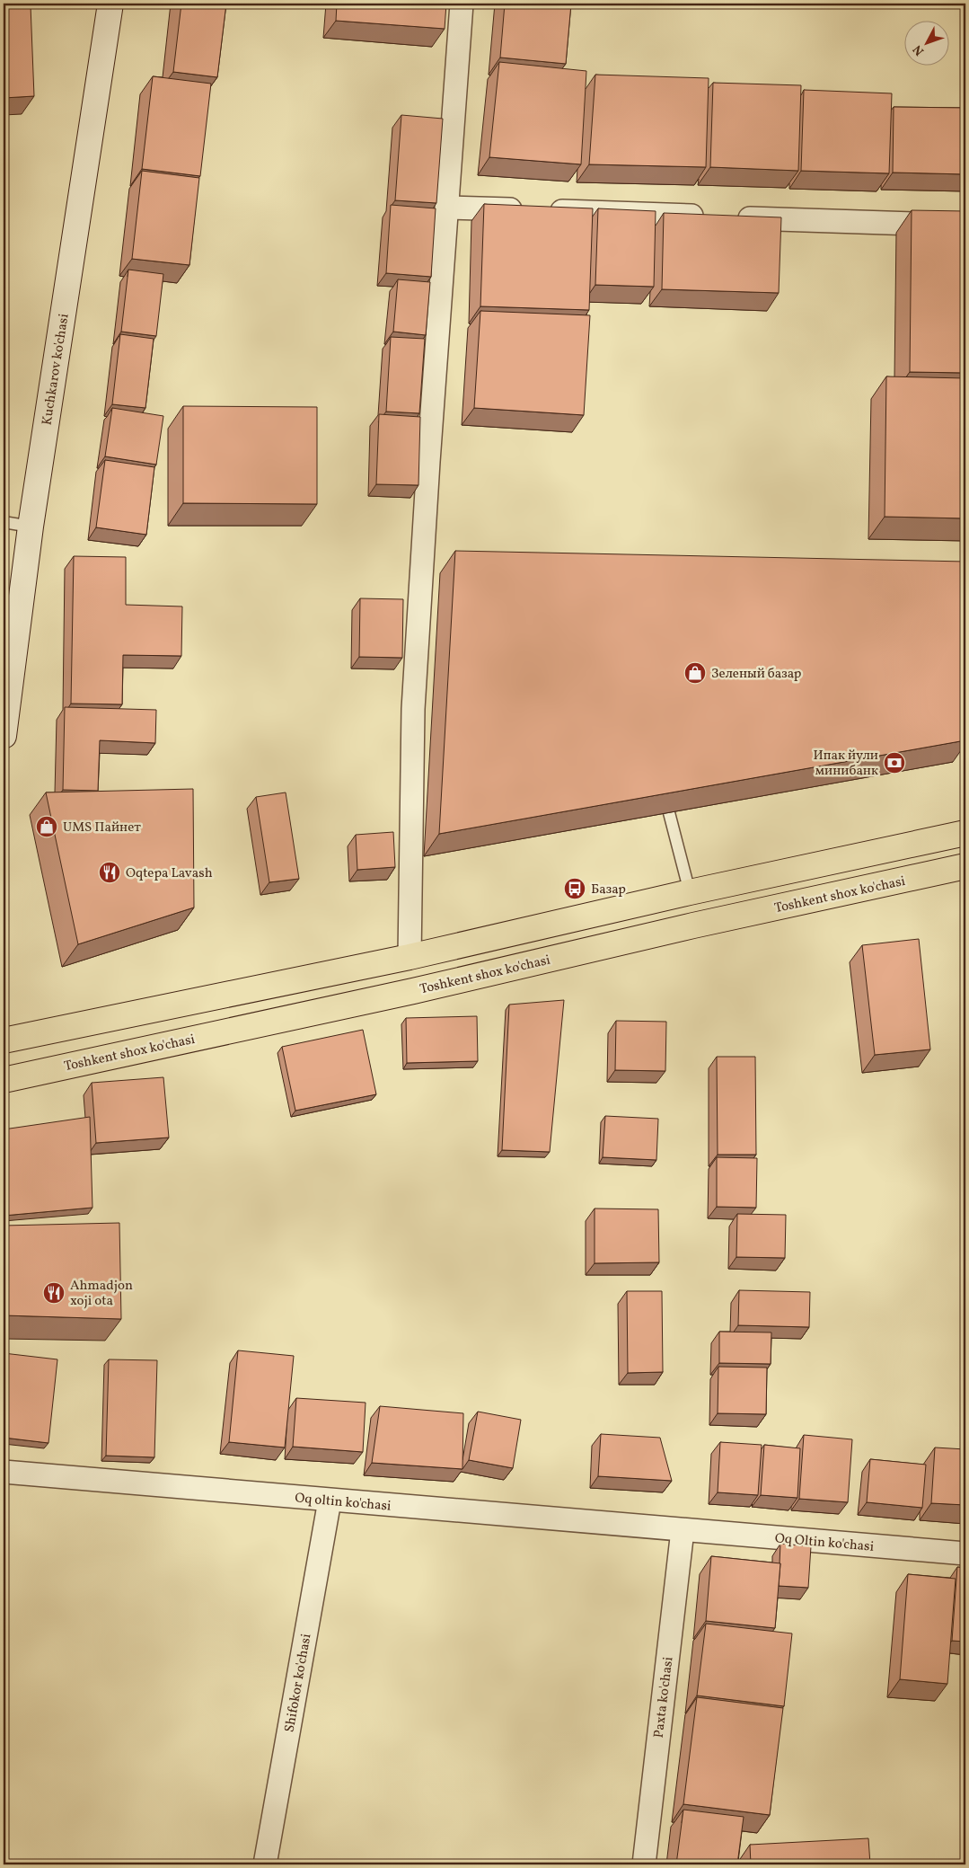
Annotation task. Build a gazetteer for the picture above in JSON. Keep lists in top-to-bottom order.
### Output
{
  "streets": {
    "main road": ["Kuchkarov ko'chasi", "Toshkent shox ko'chasi"],
    "street": [
      "Oq oltin ko'chasi",
      "Oq Oltin ko'chasi",
      "Shifokor ko'chasi",
      "Paxta ko'chasi"
    ]
  },
  "crossings": [
    ["Oq oltin ko'chasi", "Oq Oltin ko'chasi"],
    ["Oq oltin ko'chasi", "Shifokor ko'chasi"],
    ["Oq oltin ko'chasi", "Paxta ko'chasi"],
    ["Oq Oltin ko'chasi", "Paxta ko'chasi"]
  ],
  "places": {
    "shop": ["Зеленый базар", "UMS Пайнет"],
    "bank": ["Ипак йули минибанк"],
    "restaurant": ["Oqtepa Lavash", "Ahmadjon xoji ota"],
    "bus stop": ["Базар"]
  },
  "north": "bottom left"
}
